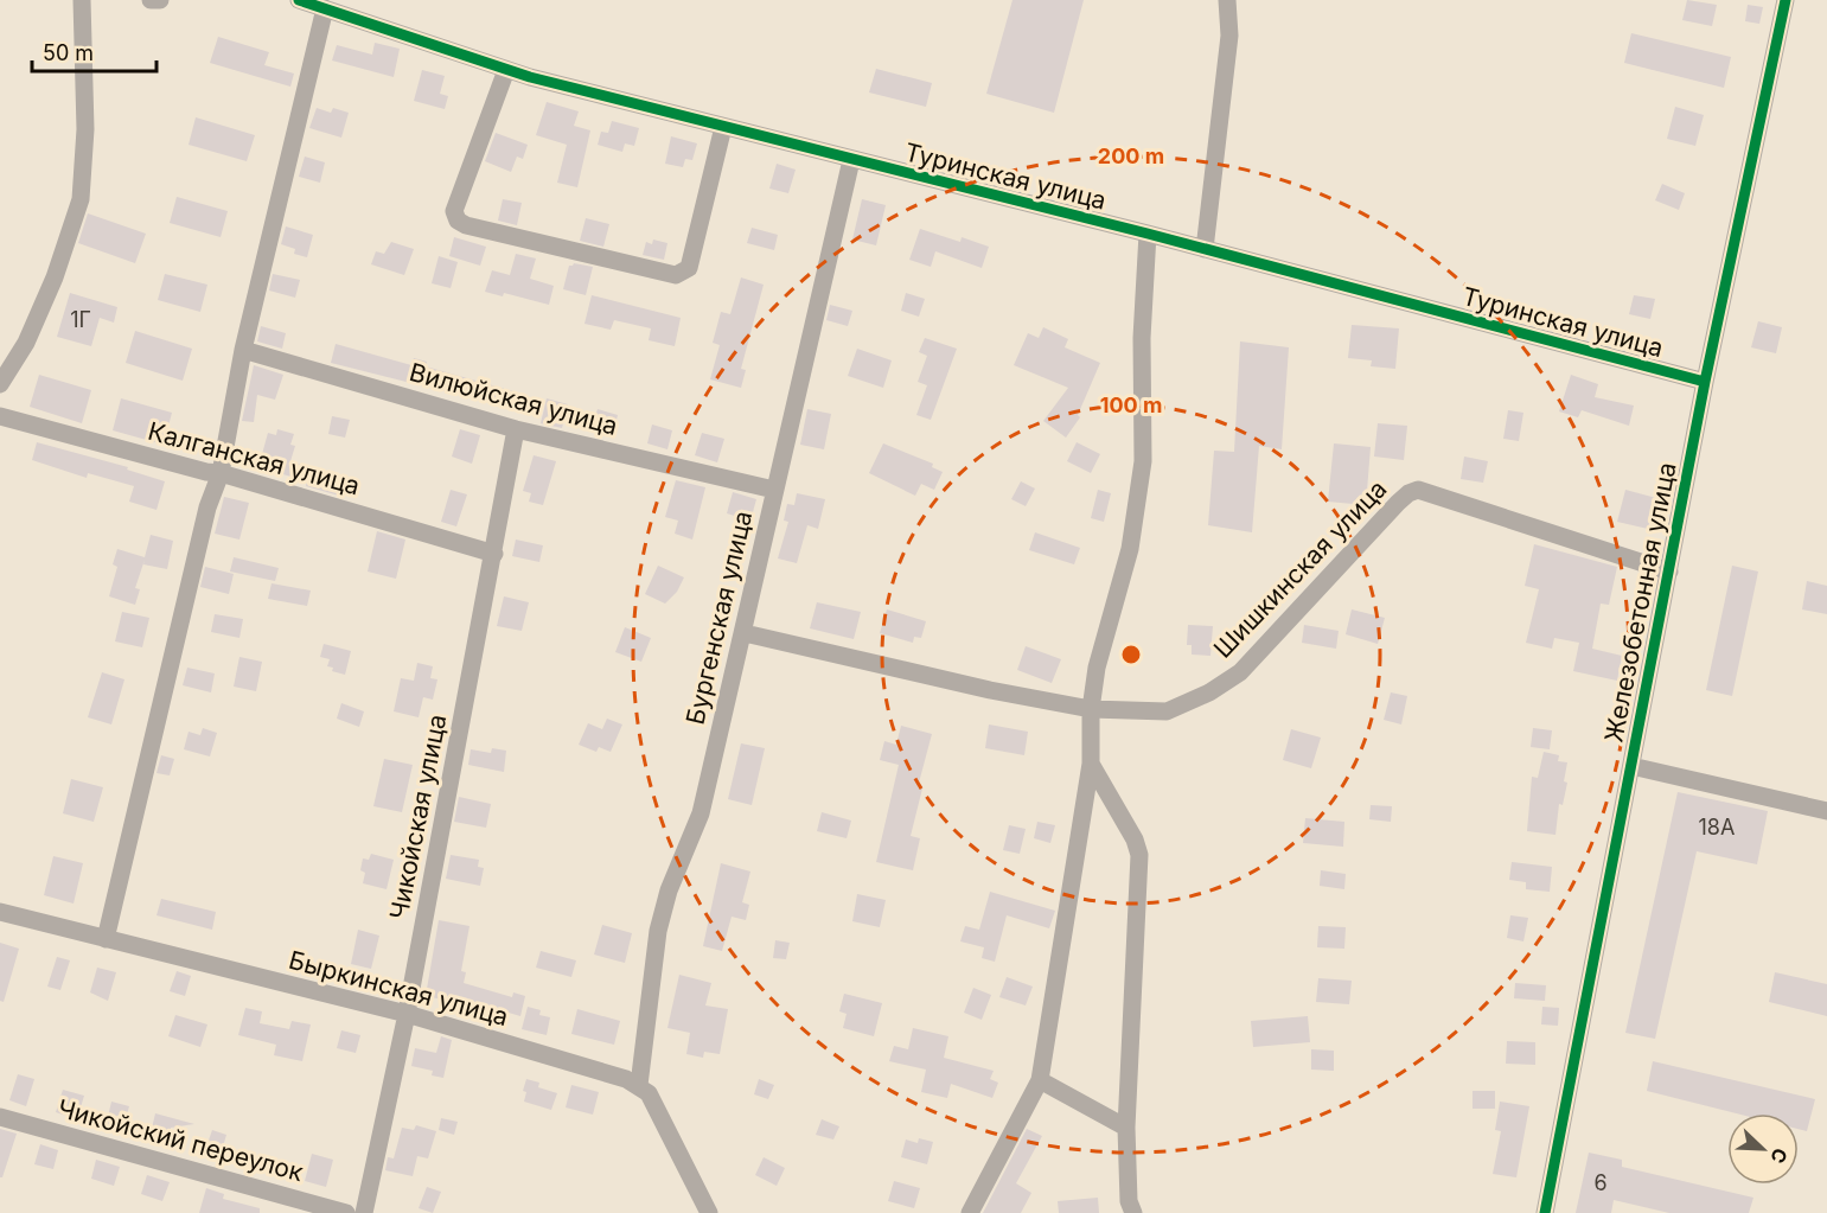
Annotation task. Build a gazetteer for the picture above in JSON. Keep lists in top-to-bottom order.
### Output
{
  "streets": {
    "street": [
      "Туринская улица",
      "Вилюйская улица",
      "Калганская улица",
      "Шишкинская улица",
      "Железобетонная улица",
      "Бургенская улица",
      "Чикойская улица",
      "Быркинская улица",
      "Чикойский переулок"
    ]
  },
  "crossings": [
    ["Туринская улица", "Железобетонная улица"],
    ["Туринская улица", "Бургенская улица"],
    ["Вилюйская улица", "Бургенская улица"],
    ["Вилюйская улица", "Чикойская улица"],
    ["Калганская улица", "Чикойская улица"],
    ["Шишкинская улица", "Железобетонная улица"],
    ["Шишкинская улица", "Бургенская улица"],
    ["Бургенская улица", "Быркинская улица"],
    ["Чикойская улица", "Быркинская улица"]
  ],
  "house_numbers": ["1Г", "18А", "6"],
  "scale_bar": "50 m",
  "north": "bottom right",
  "rings": ["200 m", "100 m"]
}
